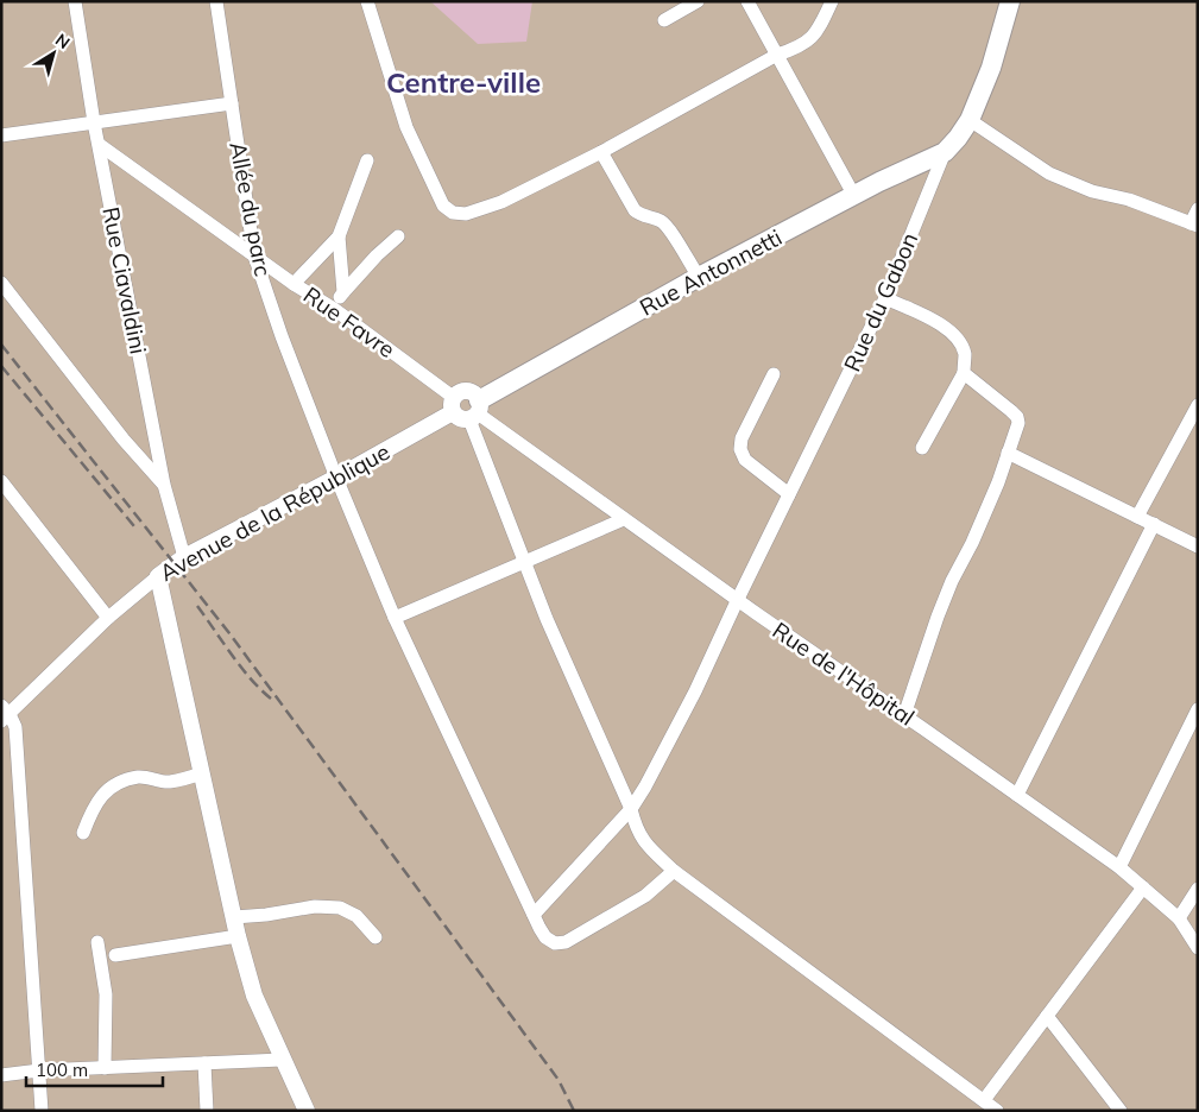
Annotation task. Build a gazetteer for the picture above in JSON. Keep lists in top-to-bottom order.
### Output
{
  "streets": {
    "highway": ["Rue Antonnetti", "Rue du Gabon"],
    "main road": ["Avenue de la République"],
    "street": [
      "Allée du parc",
      "Rue Ciavaldini",
      "Rue Favre",
      "Rue de l'Hôpital"
    ]
  },
  "crossings": [
    ["Allée du parc", "Rue du Gabon"],
    ["Allée du parc", "Rue Favre"],
    ["Allée du parc", "Avenue de la République"],
    ["Rue Antonnetti", "Rue du Gabon"],
    ["Rue Antonnetti", "Rue de l'Hôpital"],
    ["Rue Ciavaldini", "Rue Favre"],
    ["Rue Ciavaldini", "Avenue de la République"],
    ["Rue du Gabon", "Rue de l'Hôpital"],
    ["Rue Favre", "Avenue de la République"]
  ],
  "districts": ["Centre-ville"],
  "scale_bar": "100 m",
  "north": "top right"
}
